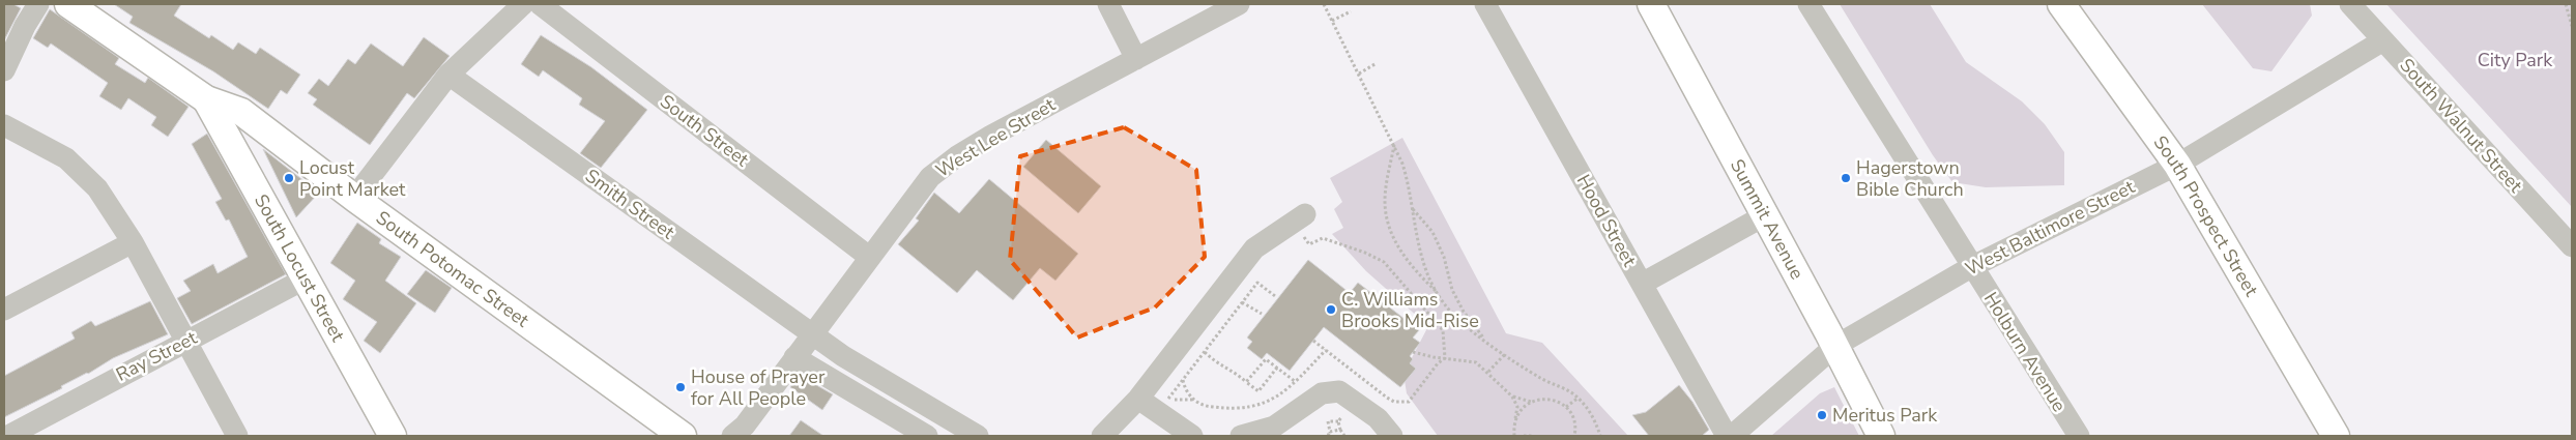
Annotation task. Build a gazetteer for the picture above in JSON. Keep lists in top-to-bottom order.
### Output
{
  "streets": {
    "main road": [
      "South Prospect Street",
      "Summit Avenue",
      "South Locust Street",
      "South Potomac Street"
    ],
    "street": [
      "South Walnut Street",
      "South Street",
      "West Lee Street",
      "Smith Street",
      "Hood Street",
      "West Baltimore Street",
      "Holburn Avenue",
      "Ray Street"
    ]
  },
  "crossings": [
    ["South Walnut Street", "West Baltimore Street"],
    ["South Street", "West Lee Street"],
    ["West Lee Street", "Smith Street"],
    ["South Prospect Street", "West Baltimore Street"],
    ["Summit Avenue", "West Baltimore Street"],
    ["West Baltimore Street", "Holburn Avenue"],
    ["South Locust Street", "South Potomac Street"],
    ["South Locust Street", "Ray Street"]
  ],
  "parks": ["City Park"],
  "places": [
    "Locust Point Market",
    "Hagerstown Bible Church",
    "C. Williams Brooks Mid‐Rise",
    "House of Prayer for All People",
    "Meritus Park"
  ]
}
